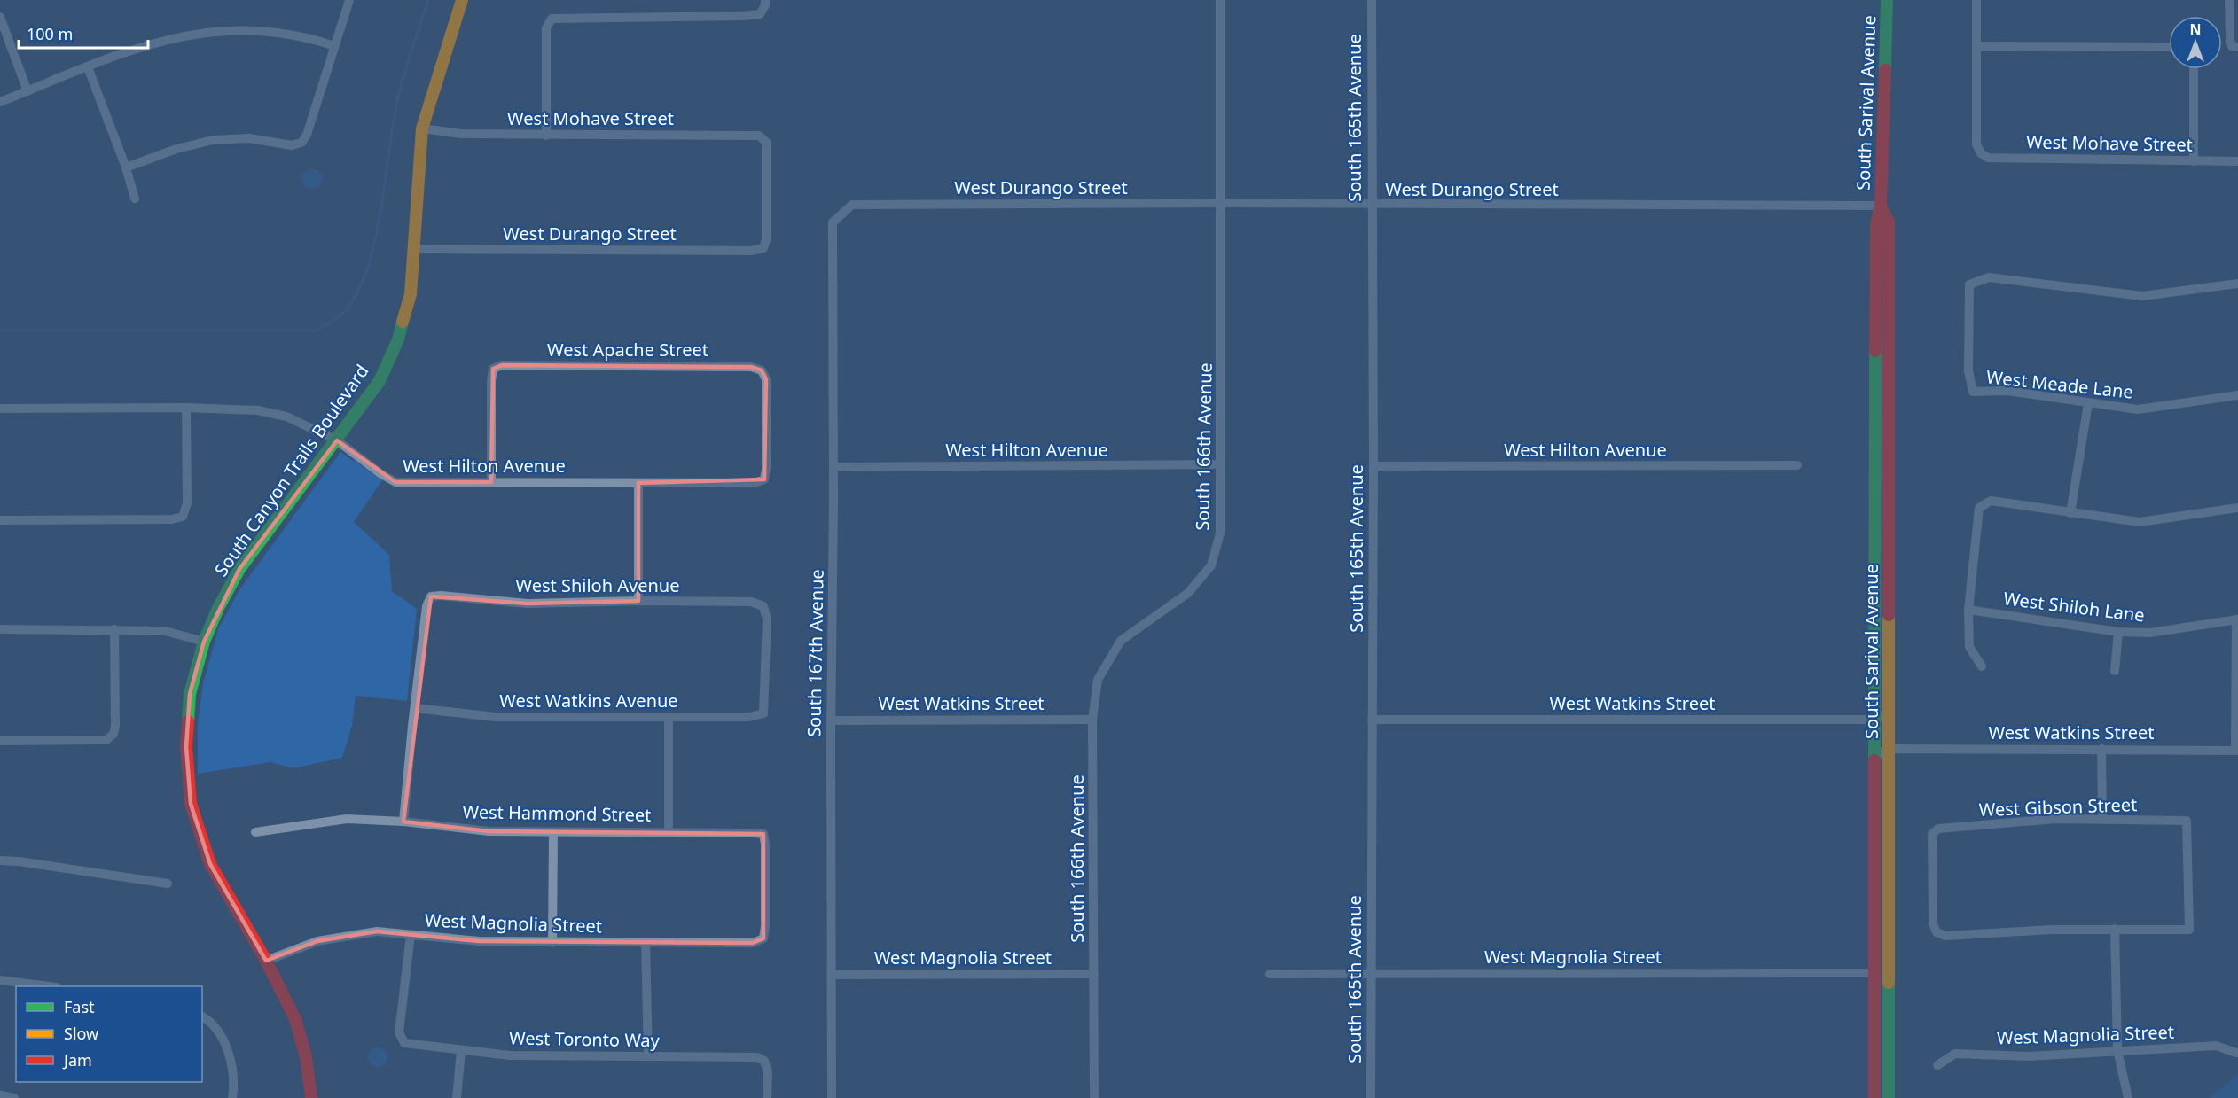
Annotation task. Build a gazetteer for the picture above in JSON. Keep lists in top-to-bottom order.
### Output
{
  "streets": {
    "main road": ["South Sarival Avenue", "South Canyon Trails Boulevard"],
    "street": [
      "South 165th Avenue",
      "West Mohave Street",
      "West Durango Street",
      "West Apache Street",
      "West Meade Lane",
      "South 166th Avenue",
      "West Hilton Avenue",
      "West Shiloh Avenue",
      "West Shiloh Lane",
      "South 167th Avenue",
      "West Watkins Avenue",
      "West Watkins Street",
      "West Gibson Street",
      "West Hammond Street",
      "West Magnolia Street",
      "West Toronto Way"
    ]
  },
  "crossings": [
    ["South Sarival Avenue", "West Durango Street"],
    ["South Sarival Avenue", "West Watkins Street"],
    ["South Sarival Avenue", "West Magnolia Street"],
    ["South 165th Avenue", "West Durango Street"],
    ["South 165th Avenue", "West Hilton Avenue"],
    ["South 165th Avenue", "West Watkins Street"],
    ["South 165th Avenue", "West Magnolia Street"],
    ["West Mohave Street", "West Durango Street"],
    ["West Mohave Street", "South Canyon Trails Boulevard"],
    ["West Durango Street", "South 166th Avenue"],
    ["West Durango Street", "South Canyon Trails Boulevard"],
    ["West Durango Street", "South 167th Avenue"],
    ["West Apache Street", "West Hilton Avenue"],
    ["South 166th Avenue", "West Hilton Avenue"],
    ["South 166th Avenue", "West Watkins Street"],
    ["South 166th Avenue", "West Magnolia Street"],
    ["West Hilton Avenue", "South Canyon Trails Boulevard"],
    ["West Hilton Avenue", "South 167th Avenue"],
    ["South Canyon Trails Boulevard", "West Magnolia Street"],
    ["West Shiloh Avenue", "West Watkins Avenue"],
    ["South 167th Avenue", "West Watkins Street"],
    ["South 167th Avenue", "West Magnolia Street"],
    ["West Hammond Street", "West Magnolia Street"],
    ["West Magnolia Street", "West Toronto Way"]
  ],
  "legend": ["Fast", "Slow", "Jam"],
  "scale_bar": "100 m",
  "north": "top"
}
